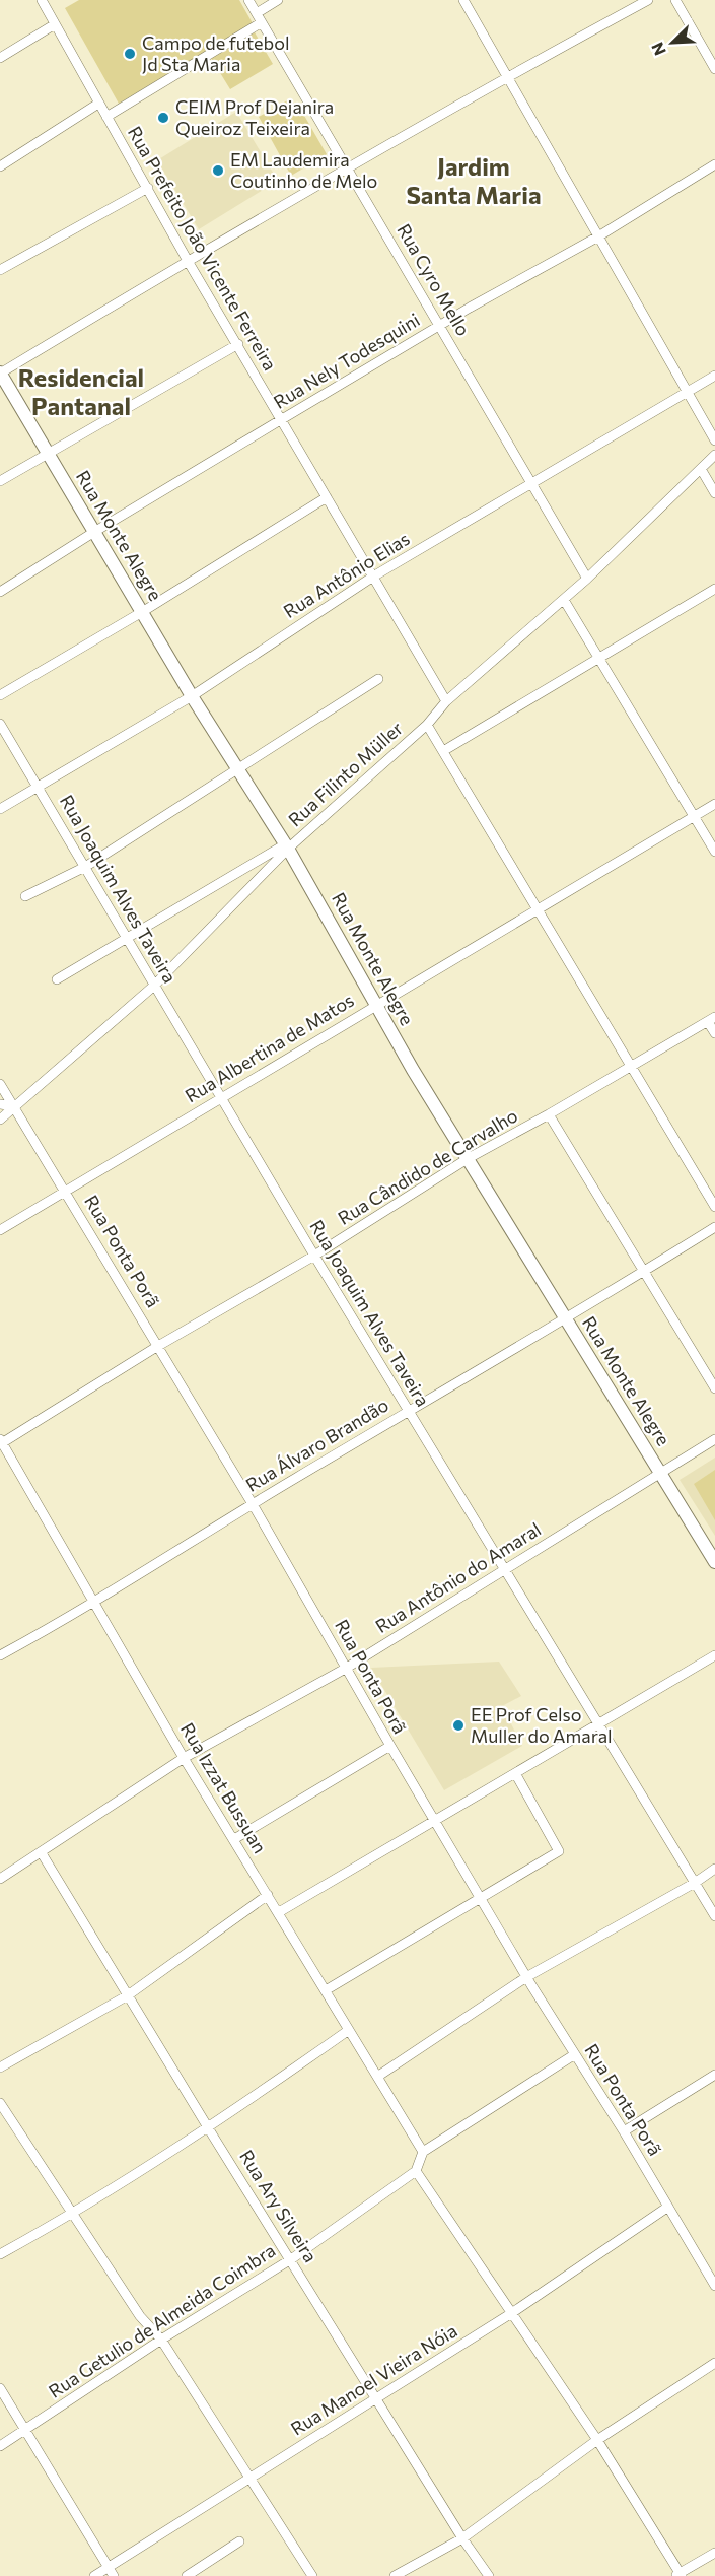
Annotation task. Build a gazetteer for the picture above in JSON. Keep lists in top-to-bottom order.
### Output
{
  "streets": {
    "street": [
      "Rua Prefeito João Vicente Ferreira",
      "Rua Cyro Mello",
      "Rua Nely Todesquini",
      "Rua Monte Alegre",
      "Rua Antônio Elias",
      "Rua Filinto Müller",
      "Rua Joaquim Alves Taveira",
      "Rua Albertina de Matos",
      "Rua Cândido de Carvalho",
      "Rua Ponta Porã",
      "Rua Álvaro Brandão",
      "Rua Antônio do Amaral",
      "Rua Izzat Bussuan",
      "Rua Ary Silveira",
      "Rua Getulio de Almeida Coimbra",
      "Rua Manoel Vieira Nóia"
    ]
  },
  "crossings": [
    ["Rua Prefeito João Vicente Ferreira", "Rua Nely Todesquini"],
    ["Rua Prefeito João Vicente Ferreira", "Rua Antônio Elias"],
    ["Rua Prefeito João Vicente Ferreira", "Rua Filinto Müller"],
    ["Rua Cyro Mello", "Rua Nely Todesquini"],
    ["Rua Cyro Mello", "Rua Antônio Elias"],
    ["Rua Cyro Mello", "Rua Filinto Müller"],
    ["Rua Nely Todesquini", "Rua Monte Alegre"],
    ["Rua Monte Alegre", "Rua Antônio Elias"],
    ["Rua Monte Alegre", "Rua Filinto Müller"],
    ["Rua Monte Alegre", "Rua Albertina de Matos"],
    ["Rua Monte Alegre", "Rua Cândido de Carvalho"],
    ["Rua Monte Alegre", "Rua Álvaro Brandão"],
    ["Rua Monte Alegre", "Rua Antônio do Amaral"],
    ["Rua Antônio Elias", "Rua Joaquim Alves Taveira"],
    ["Rua Filinto Müller", "Rua Joaquim Alves Taveira"],
    ["Rua Filinto Müller", "Rua Ponta Porã"],
    ["Rua Joaquim Alves Taveira", "Rua Albertina de Matos"],
    ["Rua Joaquim Alves Taveira", "Rua Cândido de Carvalho"],
    ["Rua Joaquim Alves Taveira", "Rua Álvaro Brandão"],
    ["Rua Joaquim Alves Taveira", "Rua Antônio do Amaral"],
    ["Rua Albertina de Matos", "Rua Ponta Porã"],
    ["Rua Cândido de Carvalho", "Rua Ponta Porã"],
    ["Rua Cândido de Carvalho", "Rua Izzat Bussuan"],
    ["Rua Ponta Porã", "Rua Álvaro Brandão"],
    ["Rua Ponta Porã", "Rua Antônio do Amaral"],
    ["Rua Ponta Porã", "Rua Manoel Vieira Nóia"],
    ["Rua Álvaro Brandão", "Rua Izzat Bussuan"],
    ["Rua Antônio do Amaral", "Rua Izzat Bussuan"],
    ["Rua Antônio do Amaral", "Rua Ary Silveira"],
    ["Rua Ary Silveira", "Rua Getulio de Almeida Coimbra"],
    ["Rua Ary Silveira", "Rua Manoel Vieira Nóia"]
  ],
  "districts": ["Jardim Santa Maria", "Residencial Pantanal"],
  "places": [
    "Campo de futebol Jd Sta Maria",
    "CEIM Prof Dejanira Queiroz Teixeira",
    "EM Laudemira Coutinho de Melo",
    "EE Prof Celso Muller do Amaral"
  ],
  "north": "bottom left"
}
